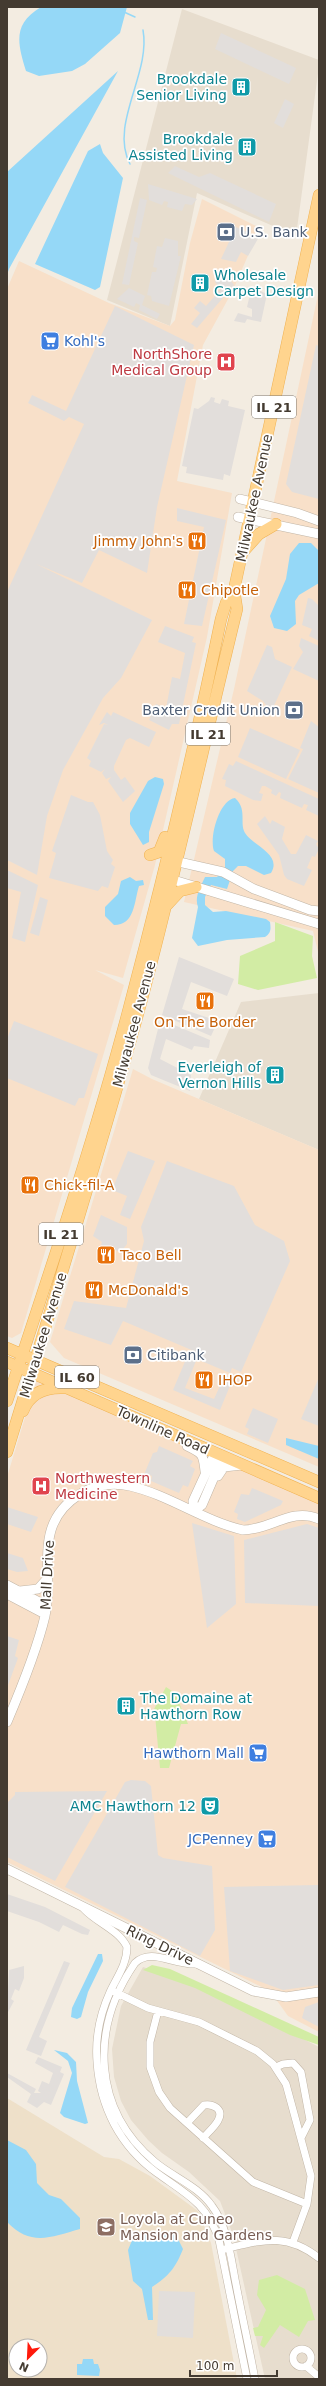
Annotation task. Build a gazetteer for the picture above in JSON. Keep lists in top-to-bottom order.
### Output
{
  "streets": {
    "main road": [
      "IL 21",
      "Milwaukee Avenue",
      "IL 60",
      "Townline Road"
    ],
    "street": ["Mall Drive", "Ring Drive"]
  },
  "crossings": [
    ["Milwaukee Avenue", "Townline Road"]
  ],
  "places": {
    "building": [
      "Brookdale Senior Living",
      "Brookdale Assisted Living",
      "Wholesale Carpet Design",
      "Everleigh of Vernon Hills",
      "The Domaine at Hawthorn Row"
    ],
    "bank": ["U.S. Bank", "Baxter Credit Union", "Citibank"],
    "supermarket": ["Kohl's", "Hawthorn Mall", "JCPenney"],
    "hospital": ["NorthShore Medical Group", "Northwestern Medicine"],
    "restaurant": [
      "Jimmy John's",
      "Chipotle",
      "On The Border",
      "Chick-fil-A",
      "Taco Bell",
      "McDonald's",
      "IHOP"
    ],
    "theatre": ["AMC Hawthorn 12"],
    "school or university": ["Loyola at Cuneo Mansion and Gardens"]
  },
  "scale_bar": "100 m",
  "north": "bottom left"
}
